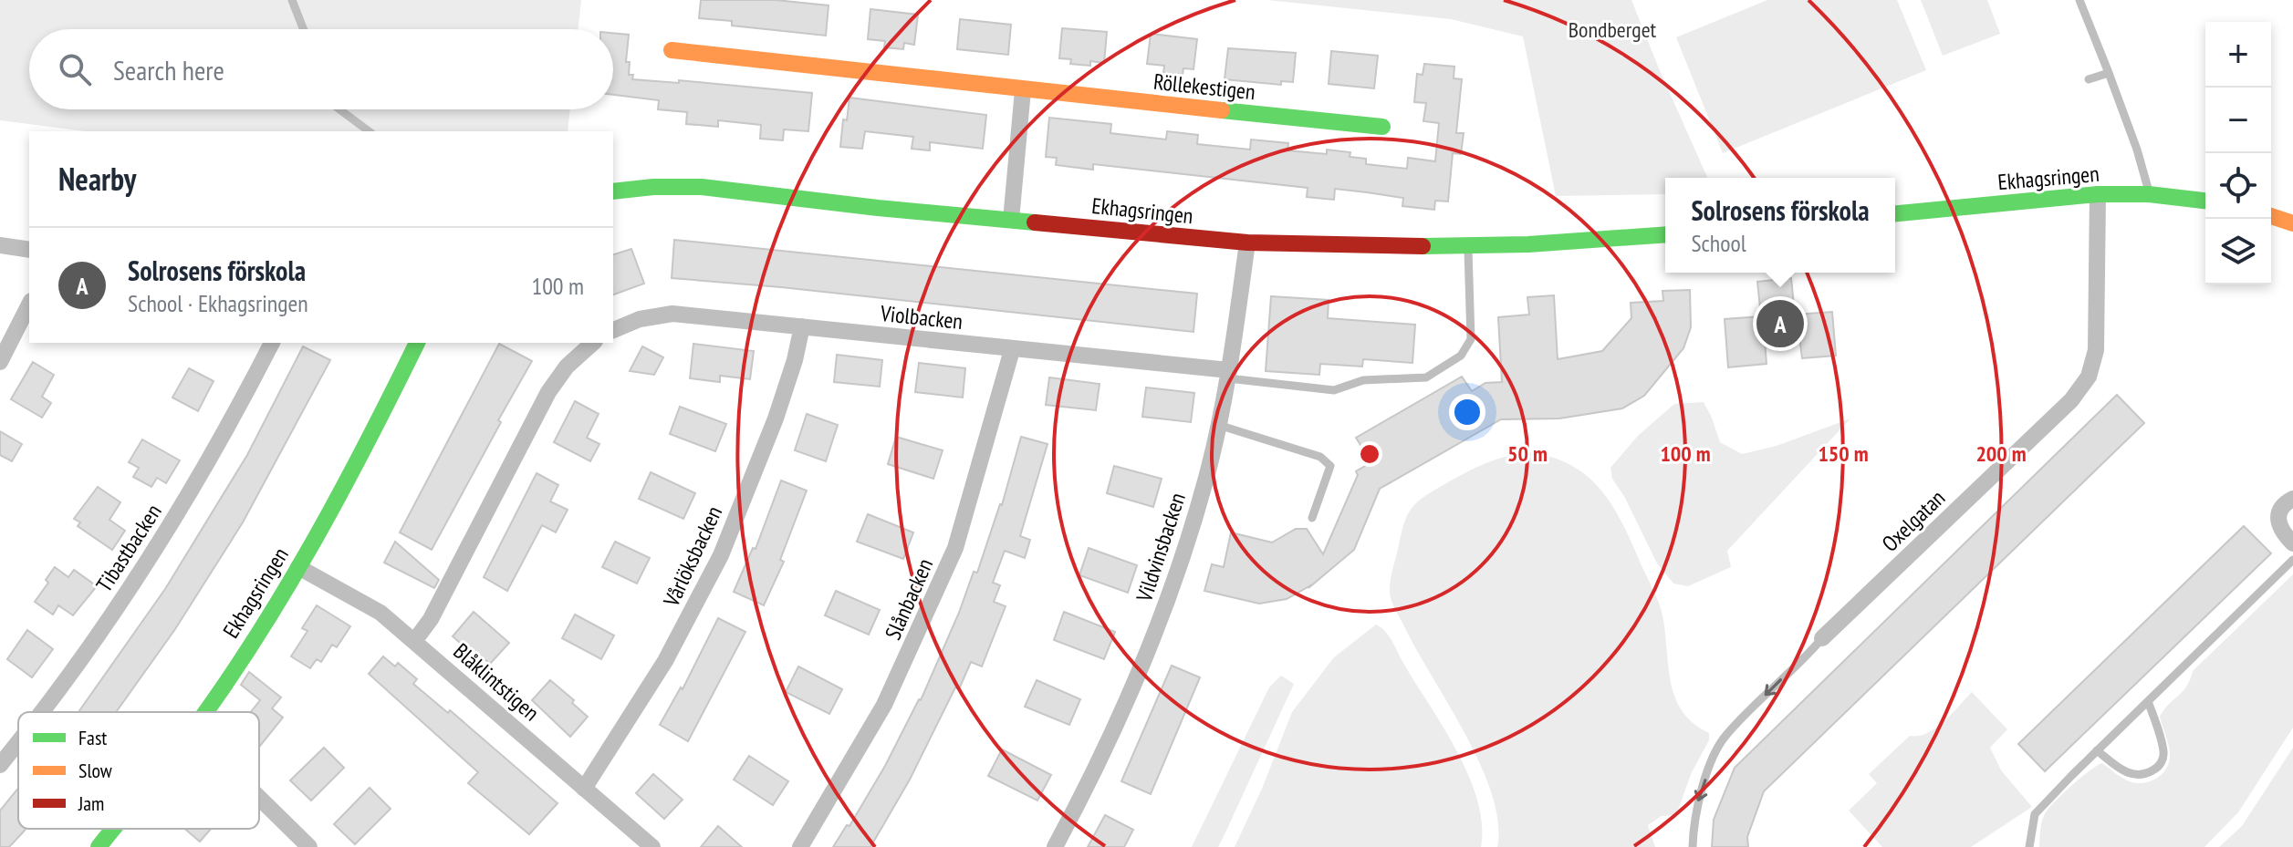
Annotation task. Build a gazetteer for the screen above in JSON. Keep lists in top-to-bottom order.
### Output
{
  "streets": {
    "street": [
      "Röllekestigen",
      "Ekhagsringen",
      "Violbacken",
      "Oxelgatan",
      "Vildvinsbacken",
      "Tibastbacken",
      "Vårlöksbacken",
      "Slånbacken",
      "Blåklintstigen"
    ]
  },
  "crossings": [
    ["Ekhagsringen", "Oxelgatan"],
    ["Ekhagsringen", "Vildvinsbacken"],
    ["Ekhagsringen", "Blåklintstigen"],
    ["Violbacken", "Vildvinsbacken"],
    ["Violbacken", "Vårlöksbacken"],
    ["Violbacken", "Slånbacken"],
    ["Vårlöksbacken", "Blåklintstigen"]
  ],
  "parks": ["Bondberget"],
  "legend": ["Fast", "Slow", "Jam"],
  "page": {
    "map_buttons": ["+", "−"],
    "search": "Search here",
    "heading": "Nearby",
    "popup": ["Solrosens förskola", "School"],
    "list": [
      {
        "mark": "A",
        "name": "Solrosens förskola",
        "note": "School · Ekhagsringen",
        "value": "100 m"
      }
    ],
    "pins": "A"
  },
  "rings": [
    "50 m",
    "100 m",
    "150 m",
    "200 m"
  ]
}
